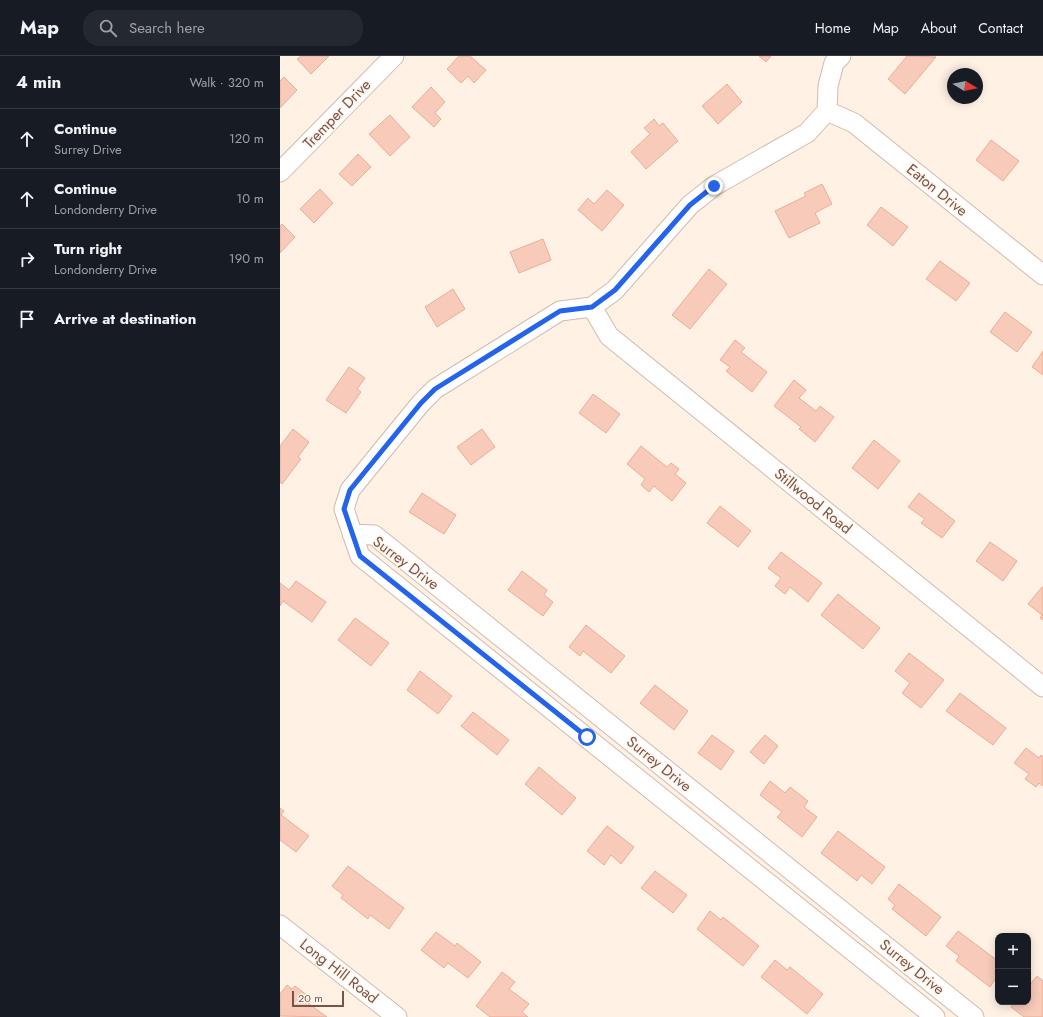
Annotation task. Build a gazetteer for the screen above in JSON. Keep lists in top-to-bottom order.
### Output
{
  "streets": {
    "street": [
      "Tremper Drive",
      "Eaton Drive",
      "Stillwood Road",
      "Surrey Drive",
      "Long Hill Road"
    ]
  },
  "scale_bar": "20 m",
  "north": "right",
  "page": {
    "header": "Map",
    "search": "Search here",
    "nav": [
      "Home",
      "Map",
      "About",
      "Contact"
    ],
    "heading": ["4 min", "Walk · 320 m"],
    "list": [
      ["Continue", "Surrey Drive", "120 m"],
      ["Continue", "Londonderry Drive", "10 m"],
      ["Turn right", "Londonderry Drive", "190 m"],
      "Arrive at destination"
    ],
    "map_buttons": ["+", "−"],
    "scale": "20 m"
  }
}
